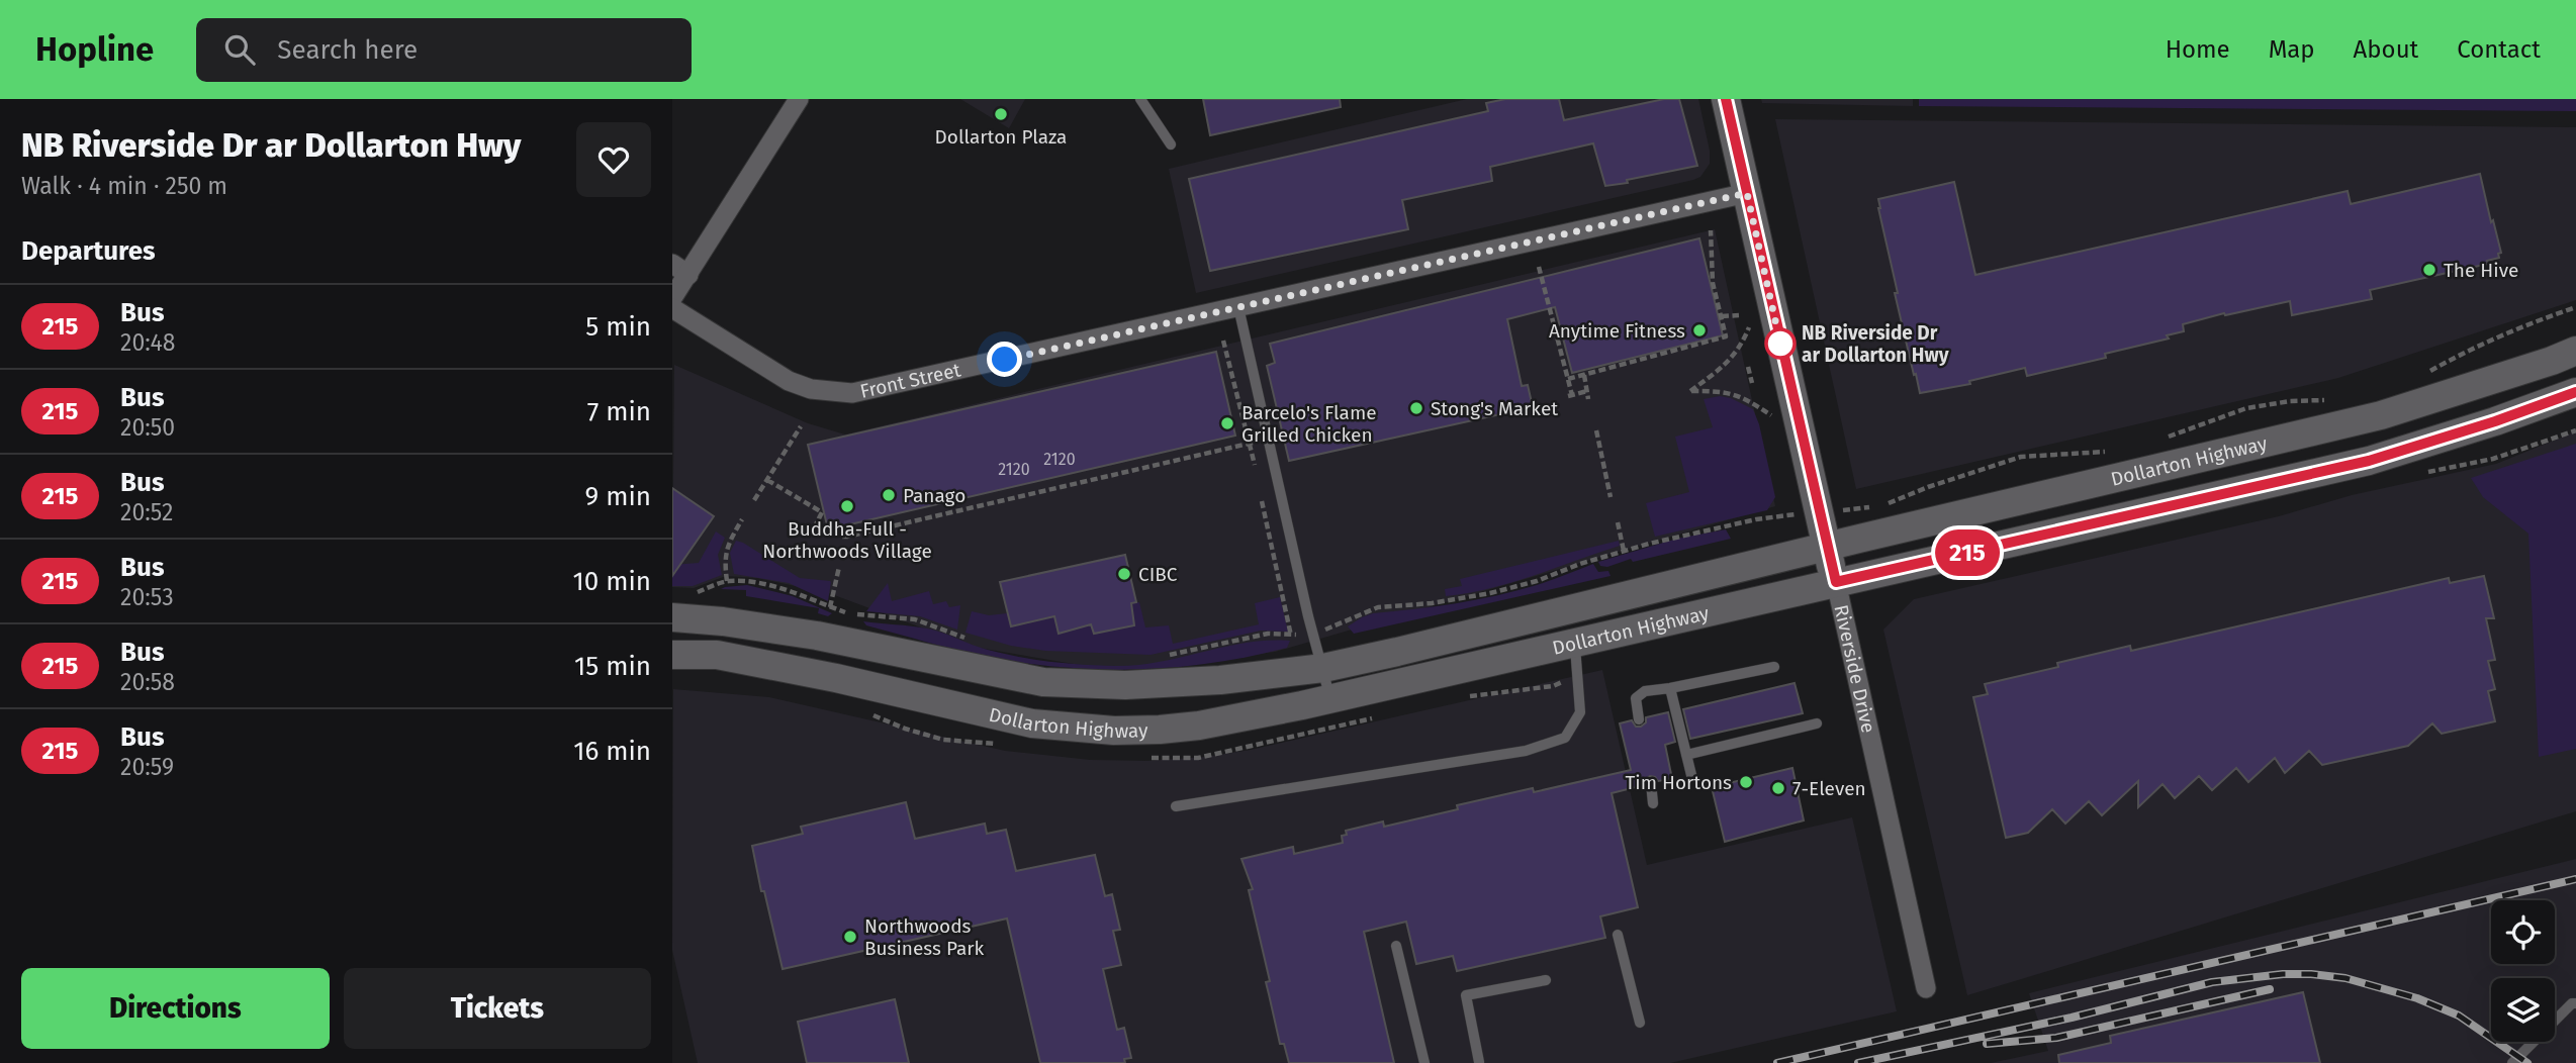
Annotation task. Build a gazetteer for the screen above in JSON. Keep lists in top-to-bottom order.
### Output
{
  "streets": {
    "main road": ["Dollarton Highway", "Riverside Drive"],
    "street": ["Front Street"]
  },
  "crossings": [
    ["Front Street", "Riverside Drive"],
    ["Dollarton Highway", "Riverside Drive"]
  ],
  "places": [
    "Dollarton Plaza",
    "The Hive",
    "Anytime Fitness",
    "NB Riverside Dr ar Dollarton Hwy",
    "Stong's Market",
    "Barcelo's Flame Grilled Chicken",
    "Panago",
    "Buddha-Full - Northwoods Village",
    "CIBC",
    "Tim Hortons",
    "7-Eleven",
    "Northwoods Business Park"
  ],
  "lines": ["bus line 215"],
  "house_numbers": ["2120", "2120"],
  "page": {
    "header": "Hopline",
    "search": "Search here",
    "nav": [
      "Home",
      "Map",
      "About",
      "Contact"
    ],
    "heading": [
      ["NB Riverside Dr ar Dollarton Hwy", "Walk · 4 min · 250 m"],
      "Departures"
    ],
    "on_map": "215",
    "list": [
      {
        "mark": "215",
        "name": "Bus",
        "note": "20:48",
        "value": "5 min"
      },
      {
        "mark": "215",
        "name": "Bus",
        "note": "20:50",
        "value": "7 min"
      },
      {
        "mark": "215",
        "name": "Bus",
        "note": "20:52",
        "value": "9 min"
      },
      {
        "mark": "215",
        "name": "Bus",
        "note": "20:53",
        "value": "10 min"
      },
      {
        "mark": "215",
        "name": "Bus",
        "note": "20:58",
        "value": "15 min"
      },
      {
        "mark": "215",
        "name": "Bus",
        "note": "20:59",
        "value": "16 min"
      }
    ],
    "buttons": ["Directions", "Tickets"]
  }
}
